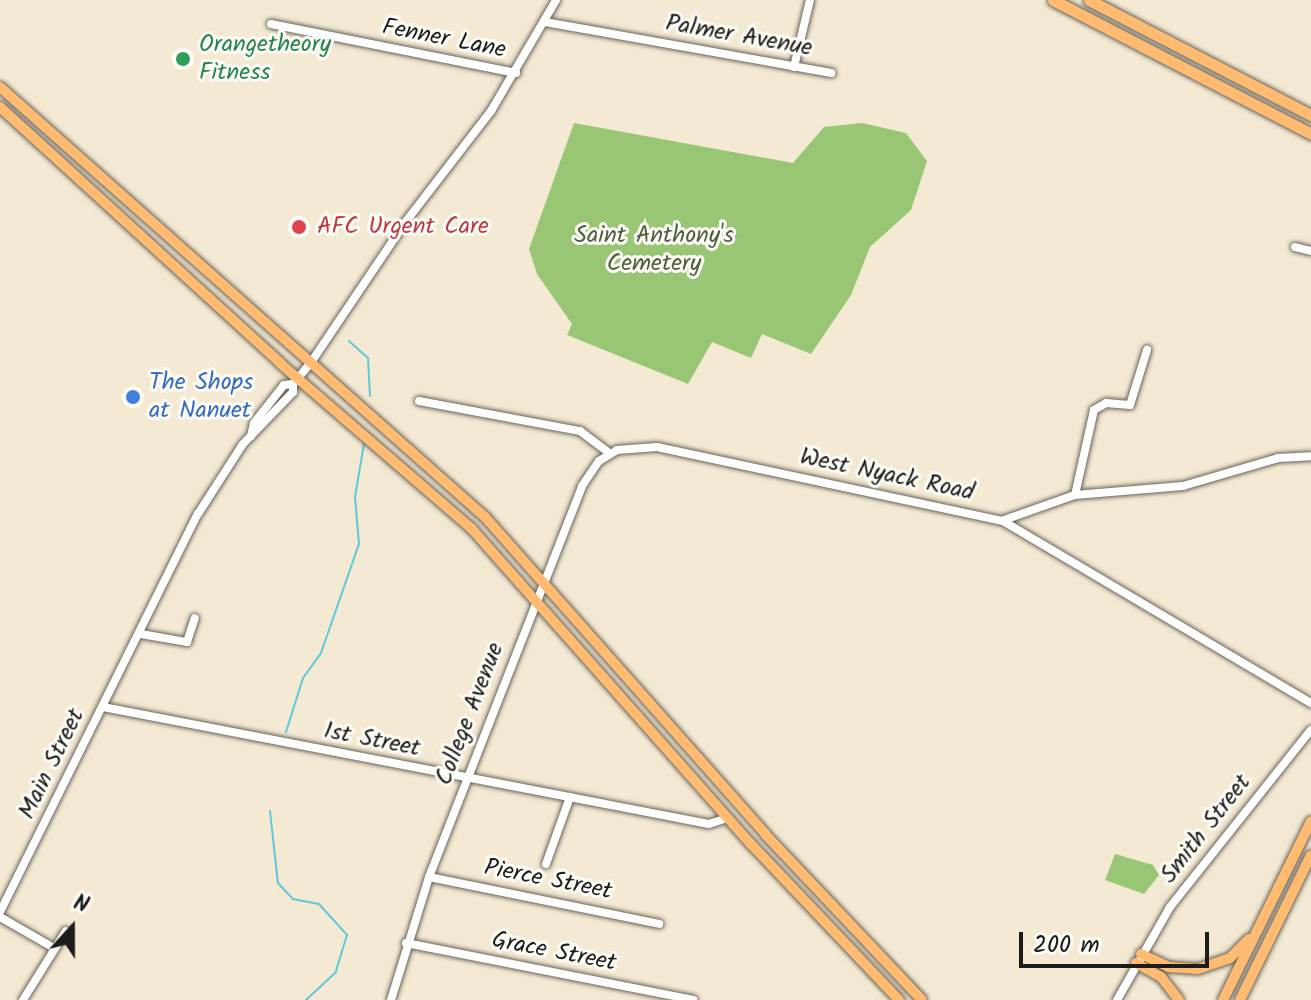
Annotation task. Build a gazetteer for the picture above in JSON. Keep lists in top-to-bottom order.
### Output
{
  "streets": {
    "street": [
      "Palmer Avenue",
      "Fenner Lane",
      "West Nyack Road",
      "College Avenue",
      "1st Street",
      "Main Street",
      "Smith Street",
      "Pierce Street",
      "Grace Street"
    ]
  },
  "crossings": [
    ["Palmer Avenue", "Main Street"],
    ["Fenner Lane", "Main Street"],
    ["West Nyack Road", "College Avenue"],
    ["College Avenue", "1st Street"],
    ["College Avenue", "Pierce Street"],
    ["College Avenue", "Grace Street"],
    ["1st Street", "Main Street"]
  ],
  "parks": ["Saint Anthony's Cemetery"],
  "places": ["Orangetheory Fitness", "AFC Urgent Care", "The Shops at Nanuet"],
  "scale_bar": "200 m",
  "north": "top"
}
